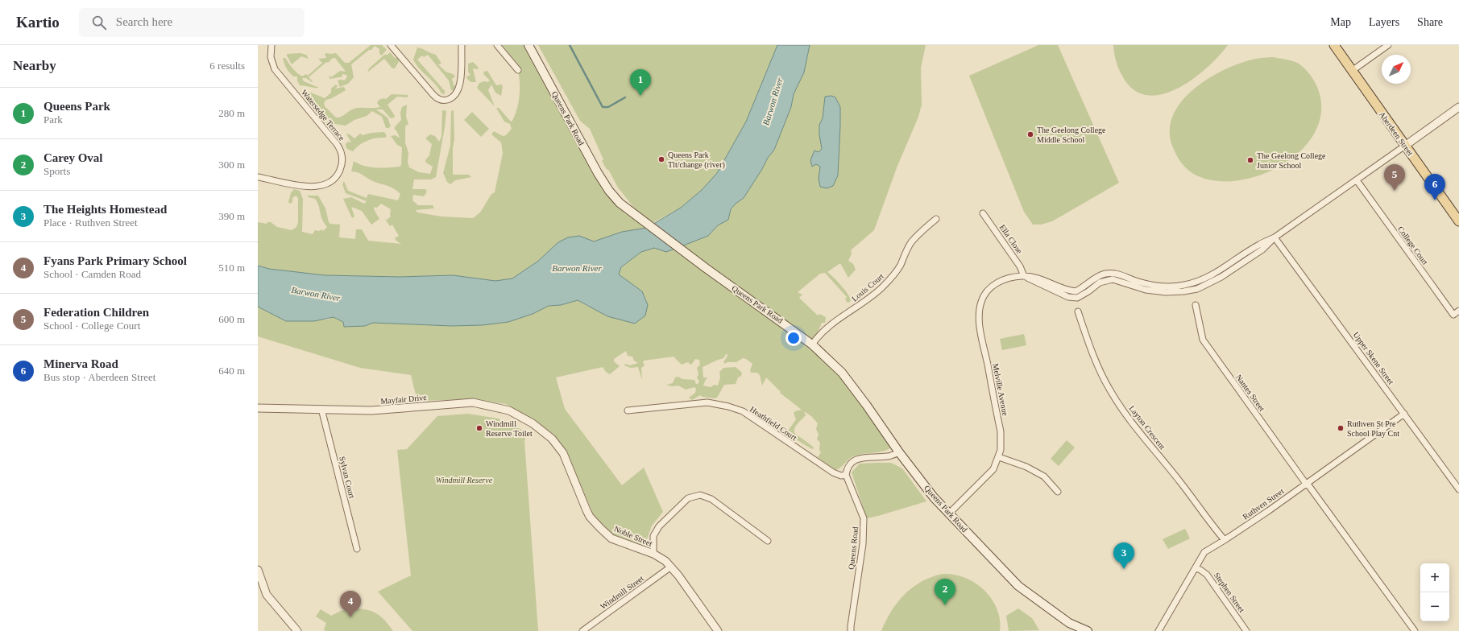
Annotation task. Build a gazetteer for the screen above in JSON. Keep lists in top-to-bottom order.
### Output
{
  "streets": {
    "main road": ["Queens Park Road", "Aberdeen Street"],
    "street": [
      "Watersedge Terrace",
      "Ella Close",
      "College Court",
      "Louis Court",
      "Upper Skene Street",
      "Melville Avenue",
      "Nantes Street",
      "Mayfair Drive",
      "Heathfield Court",
      "Layton Crescent",
      "Sylvan Court",
      "Ruthven Street",
      "Noble Street",
      "Queens Road",
      "Windmill Street",
      "Stephen Street"
    ]
  },
  "crossings": [
    ["Queens Park Road", "Louis Court"],
    ["Queens Park Road", "Melville Avenue"],
    ["Ella Close", "Melville Avenue"],
    ["Upper Skene Street", "Ruthven Street"],
    ["Nantes Street", "Ruthven Street"],
    ["Mayfair Drive", "Sylvan Court"],
    ["Mayfair Drive", "Noble Street"],
    ["Heathfield Court", "Queens Road"],
    ["Layton Crescent", "Ruthven Street"],
    ["Ruthven Street", "Stephen Street"],
    ["Noble Street", "Windmill Street"]
  ],
  "water": ["Barwon River"],
  "parks": ["Windmill Reserve"],
  "places": [
    "The Geelong College Middle School",
    "Queens Park Tlt/change (river)",
    "The Geelong College Junior School",
    "Windmill Reserve Toilet",
    "Ruthven St Pre School Play Cnt"
  ],
  "north": "top right",
  "page": {
    "header": "Kartio",
    "search": "Search here",
    "nav": ["Map", "Layers", "Share"],
    "heading": ["Nearby", "6 results"],
    "pins": [
      "1",
      "5",
      "6",
      "3",
      "2",
      "4"
    ],
    "list": [
      {
        "mark": "1",
        "name": "Queens Park",
        "note": "Park",
        "value": "280 m"
      },
      {
        "mark": "2",
        "name": "Carey Oval",
        "note": "Sports",
        "value": "300 m"
      },
      {
        "mark": "3",
        "name": "The Heights Homestead",
        "note": "Place · Ruthven Street",
        "value": "390 m"
      },
      {
        "mark": "4",
        "name": "Fyans Park Primary School",
        "note": "School · Camden Road",
        "value": "510 m"
      },
      {
        "mark": "5",
        "name": "Federation Children",
        "note": "School · College Court",
        "value": "600 m"
      },
      {
        "mark": "6",
        "name": "Minerva Road",
        "note": "Bus stop · Aberdeen Street",
        "value": "640 m"
      }
    ],
    "map_buttons": ["+", "−"]
  }
}
